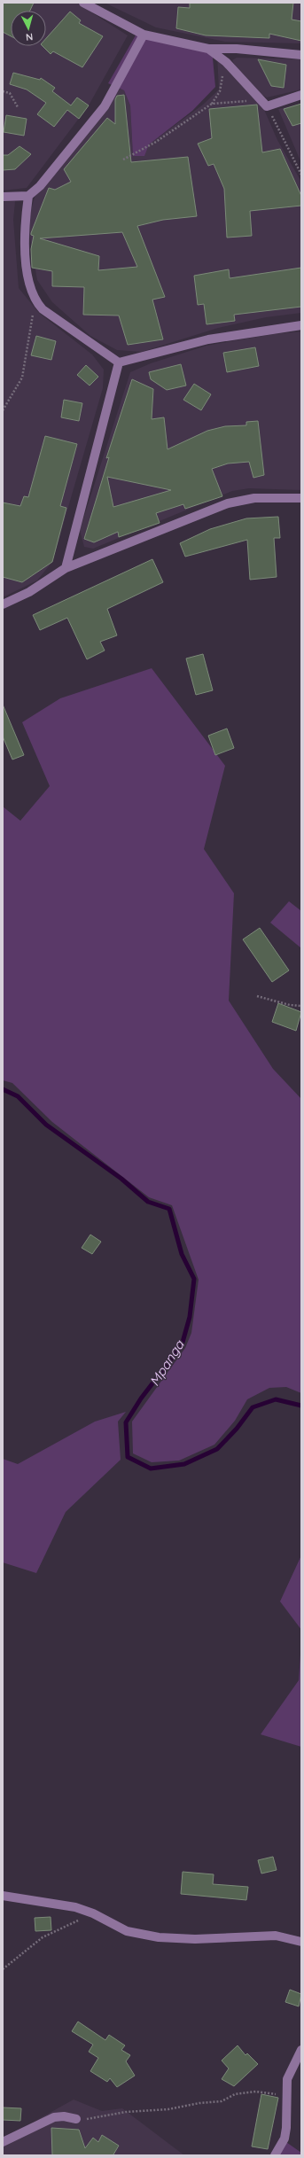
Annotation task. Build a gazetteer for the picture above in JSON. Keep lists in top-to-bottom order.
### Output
{
  "water": ["Mpanga"],
  "north": "bottom"
}
